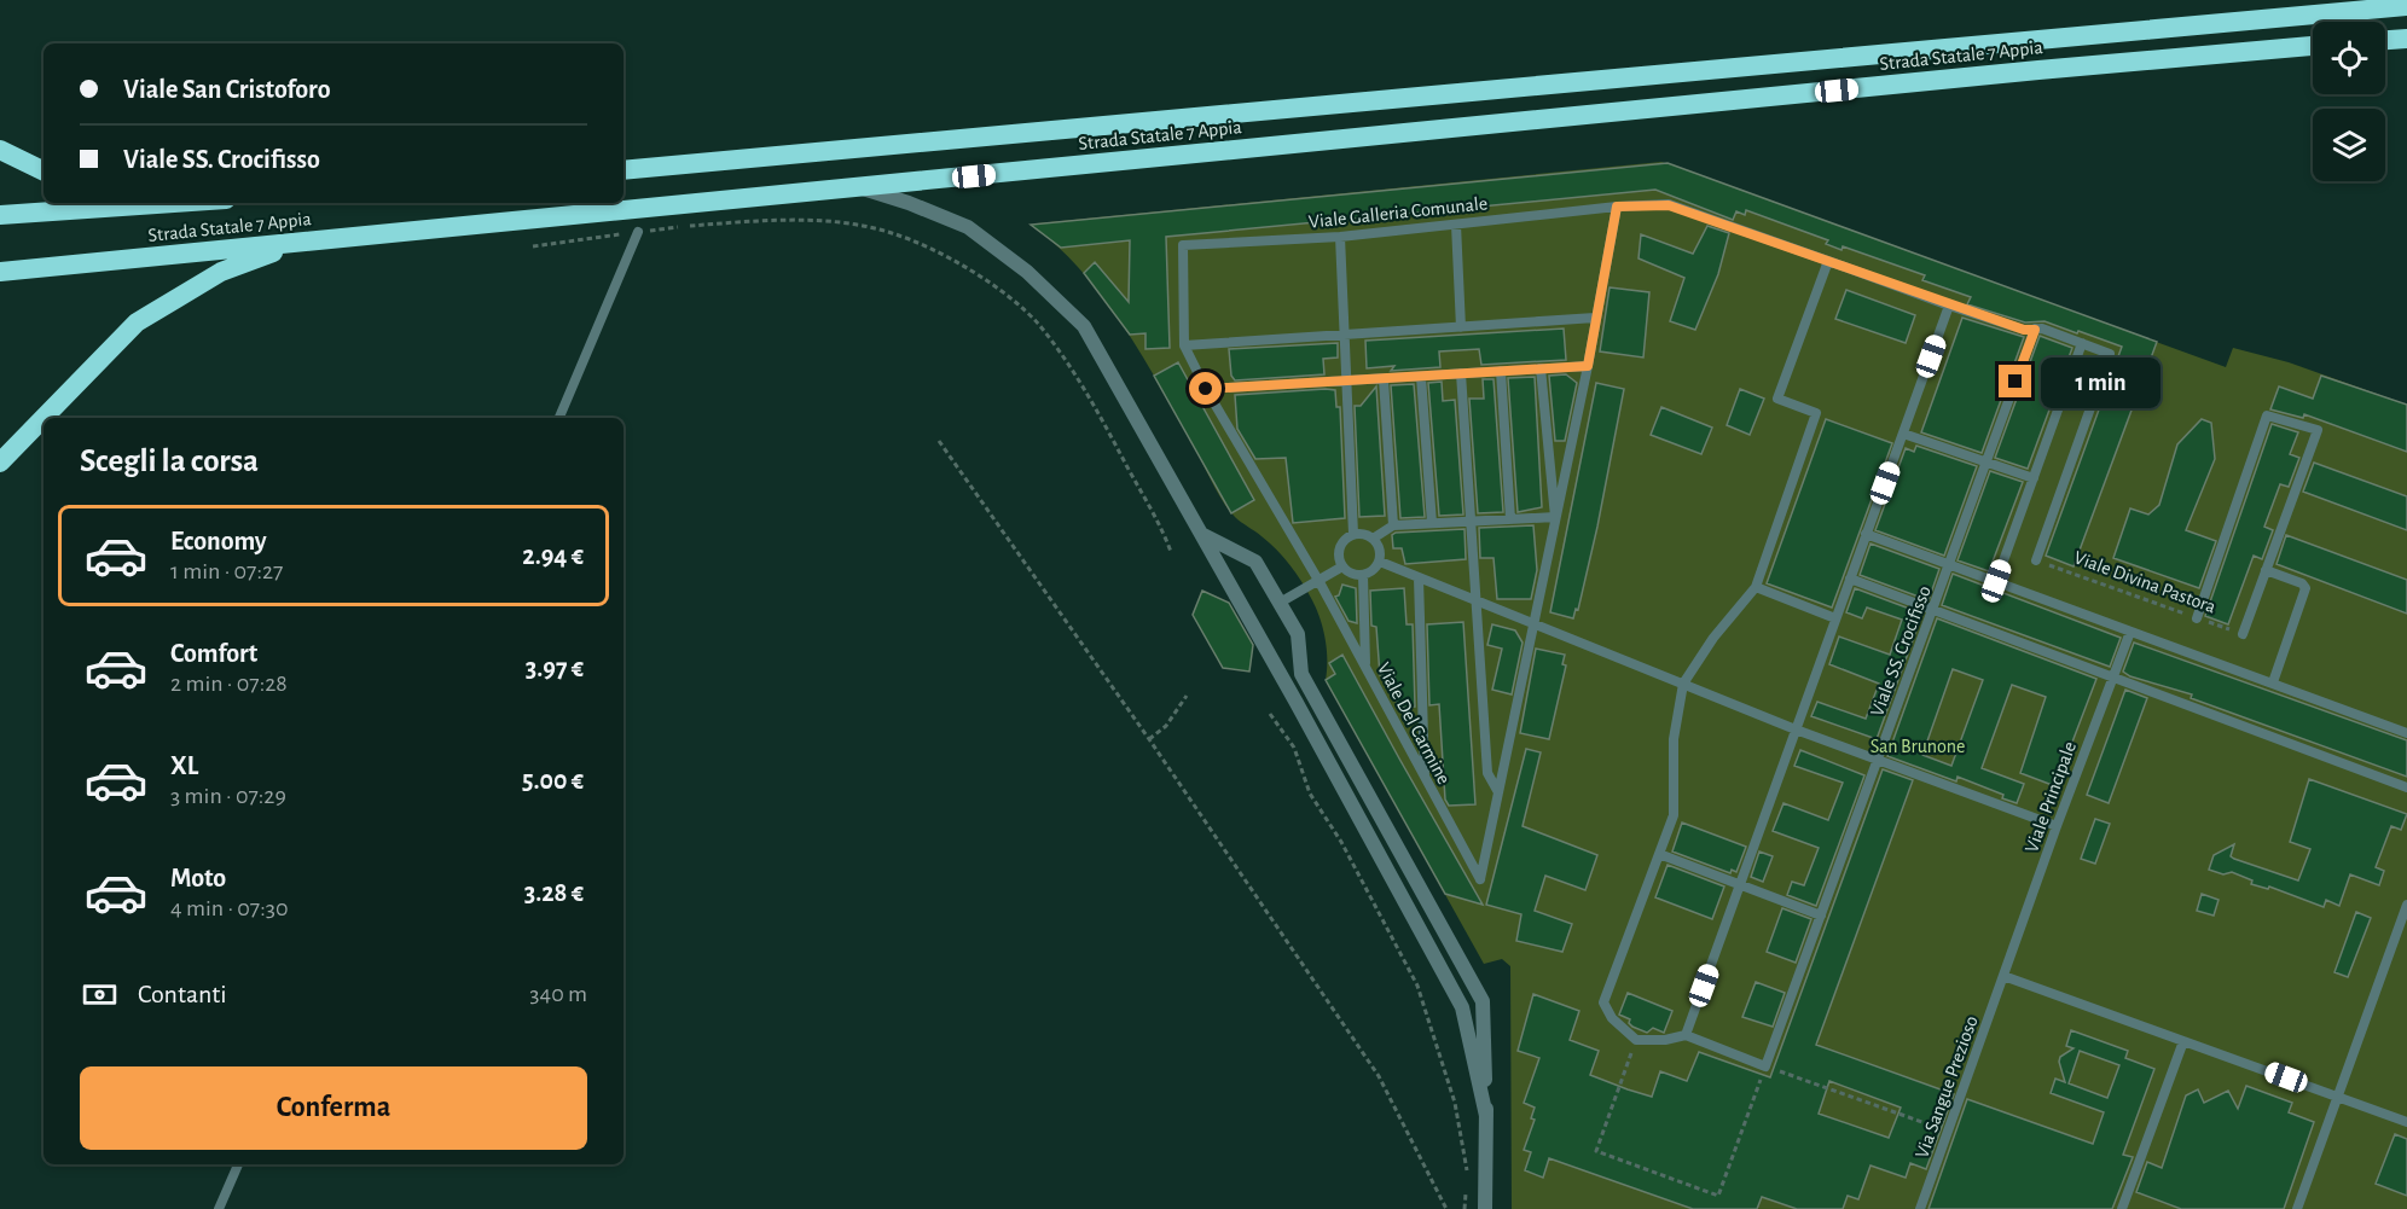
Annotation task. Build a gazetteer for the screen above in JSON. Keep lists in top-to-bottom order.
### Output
{
  "streets": {
    "highway": ["Strada Statale 7 Appia"],
    "lane": [
      "Viale Galleria Comunale",
      "Viale SS. Crocifisso",
      "Viale Del Carmine",
      "Viale Principale",
      "Via Sangue Prezioso"
    ],
    "path": ["Viale Divina Pastora"]
  },
  "crossings": [
    ["Viale Galleria Comunale", "Viale Divina Pastora"],
    ["Viale Galleria Comunale", "Viale SS. Crocifisso"],
    ["Viale Galleria Comunale", "Viale Del Carmine"],
    ["Viale Principale", "Via Sangue Prezioso"]
  ],
  "parks": ["San Brunone"],
  "page": {
    "banner": ["Viale San Cristoforo", "Viale SS. Crocifisso"],
    "bubble": "1 min",
    "heading": "Scegli la corsa",
    "list": [
      {
        "name": "Economy",
        "note": "1 min · 07:27",
        "value": "2.94 €"
      },
      {
        "name": "Comfort",
        "note": "2 min · 07:28",
        "value": "3.97 €"
      },
      {
        "name": "XL",
        "note": "3 min · 07:29",
        "value": "5.00 €"
      },
      {
        "name": "Moto",
        "note": "4 min · 07:30",
        "value": "3.28 €"
      }
    ],
    "pay": ["Contanti", "340 m"],
    "buttons": "Conferma"
  }
}
